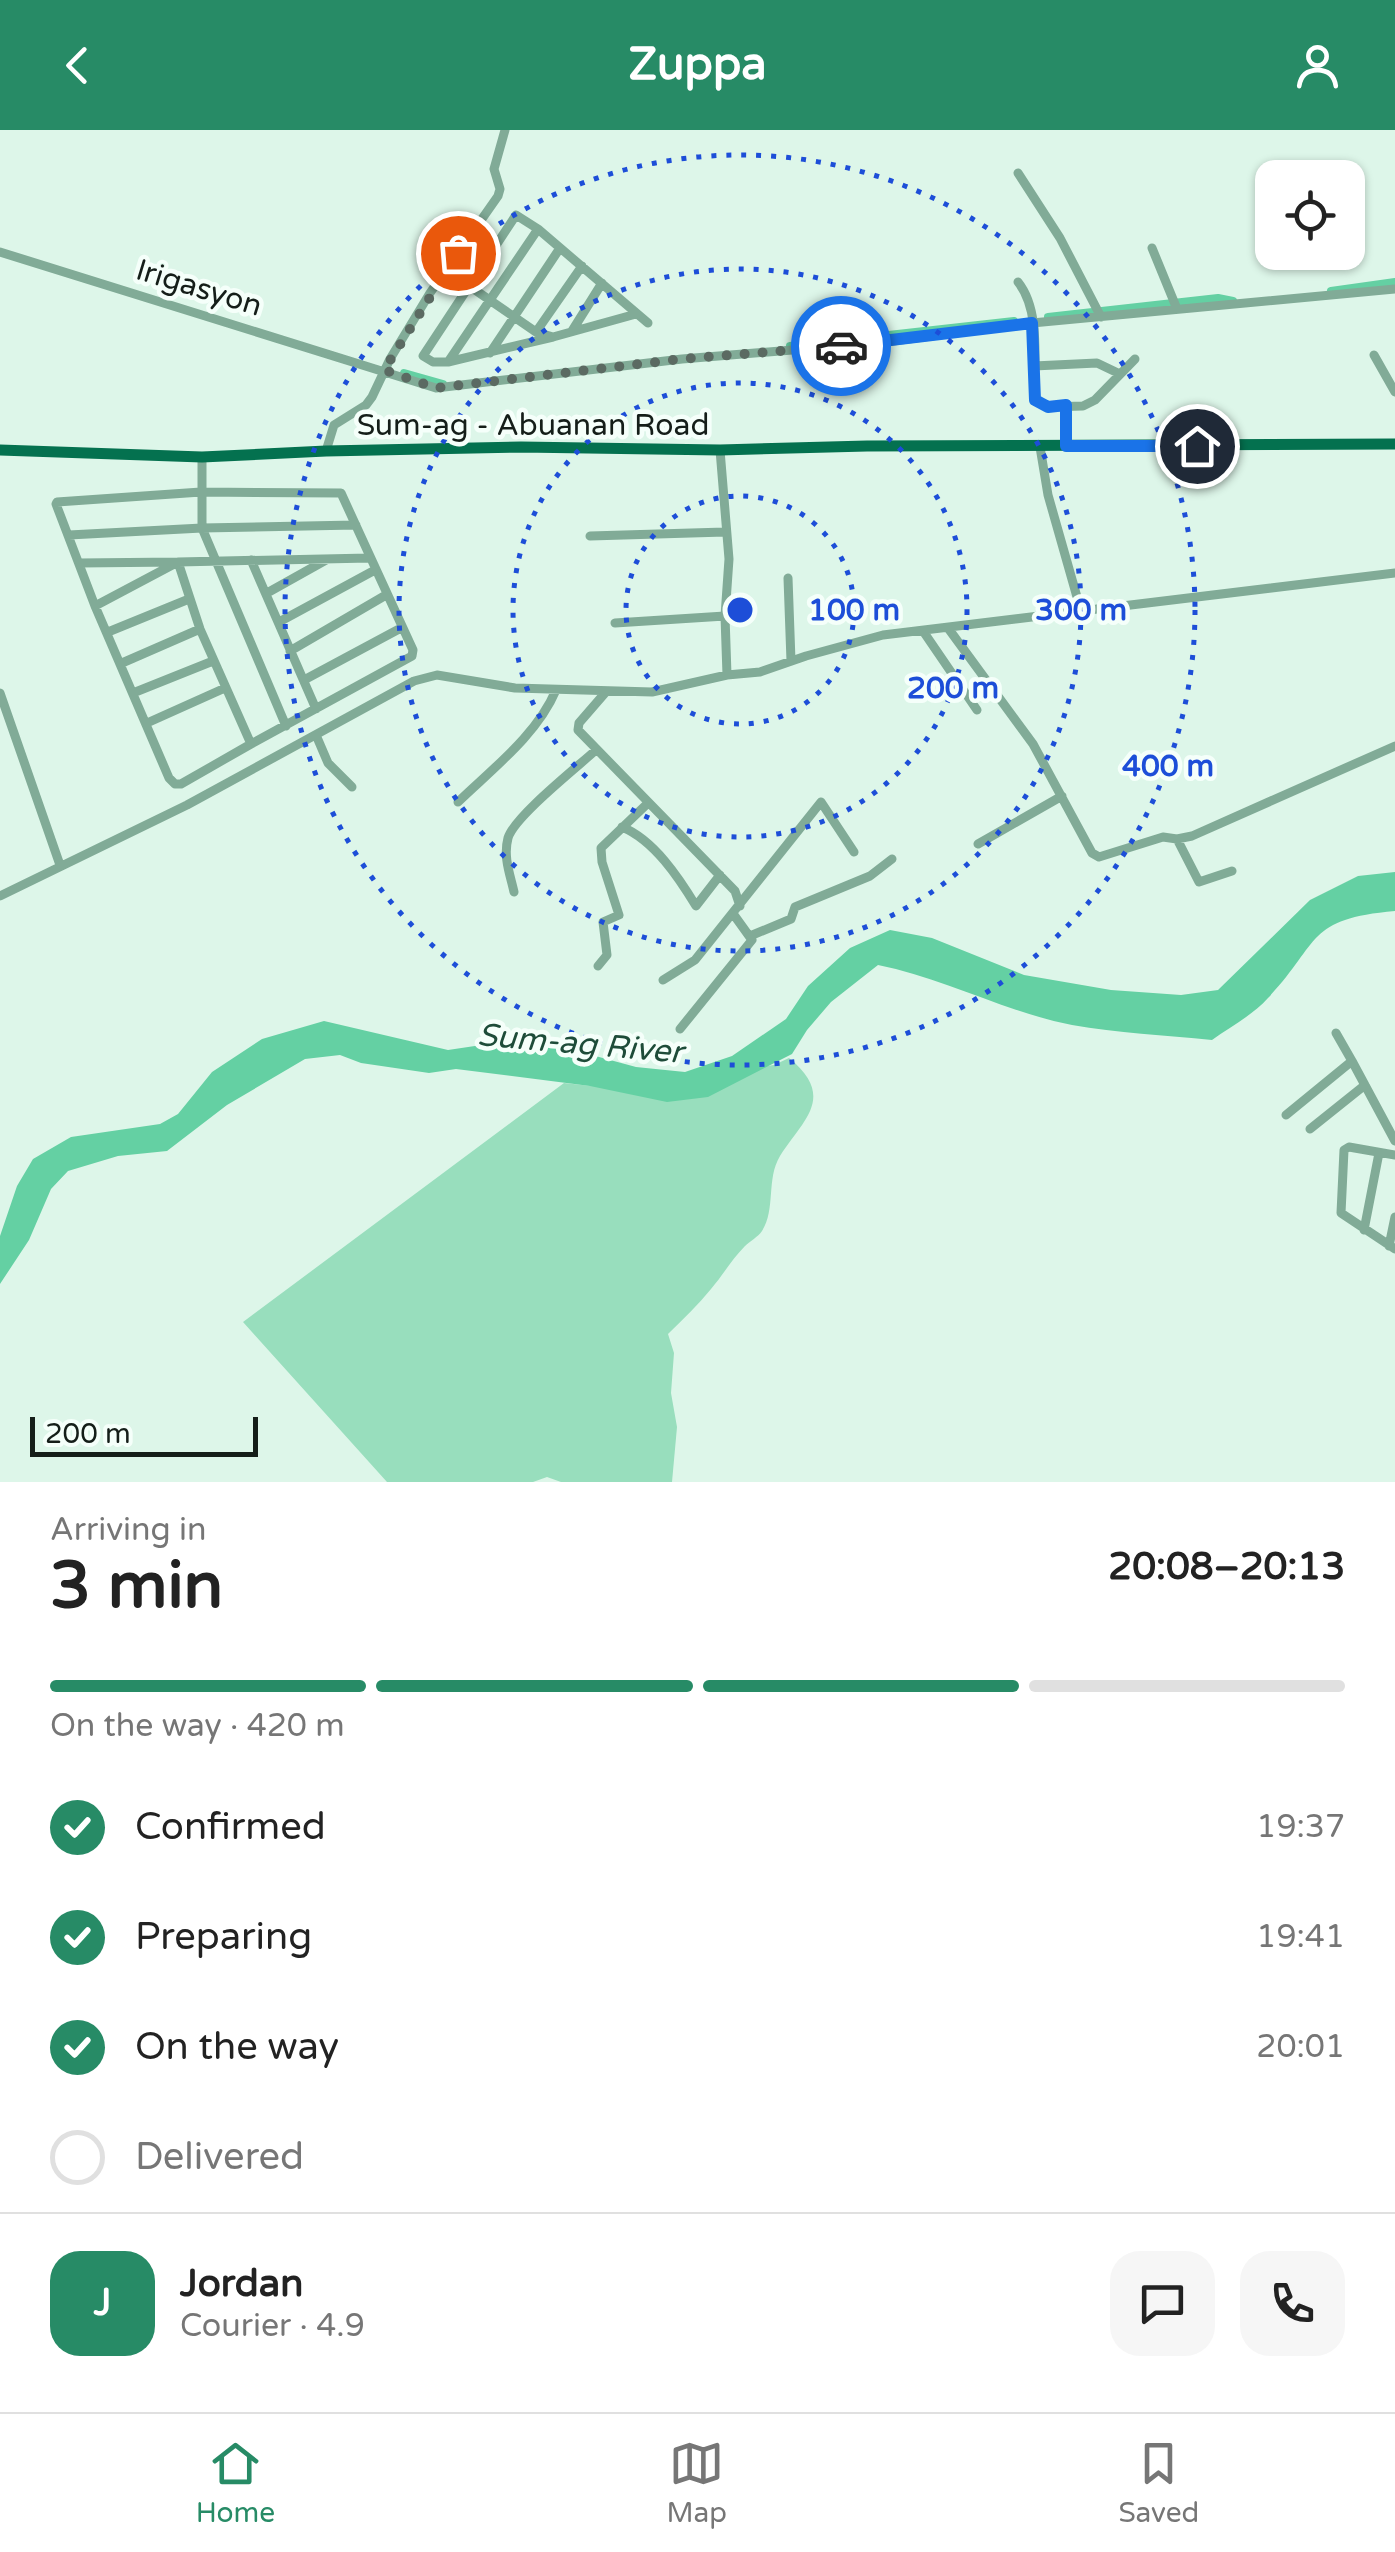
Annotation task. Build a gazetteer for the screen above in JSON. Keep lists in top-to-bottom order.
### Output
{
  "streets": {
    "main road": ["Sum-ag - Abuanan Road"],
    "street": ["Irigasyon"]
  },
  "water": ["Sum-ag River"],
  "scale_bar": "200 m",
  "page": {
    "header": "Zuppa",
    "scale": "200 m",
    "heading": ["3 min", "Arriving in", "20:08–20:13"],
    "panel": ["Jordan", "Courier · 4.9"],
    "bar": "On the way · 420 m",
    "list": [
      ["Confirmed", "19:37"],
      ["Preparing", "19:41"],
      ["On the way", "20:01"],
      "Delivered"
    ],
    "round": "J",
    "tabs": ["Home", "Map", "Saved"]
  },
  "rings": [
    "100 m",
    "300 m",
    "200 m",
    "400 m"
  ]
}
